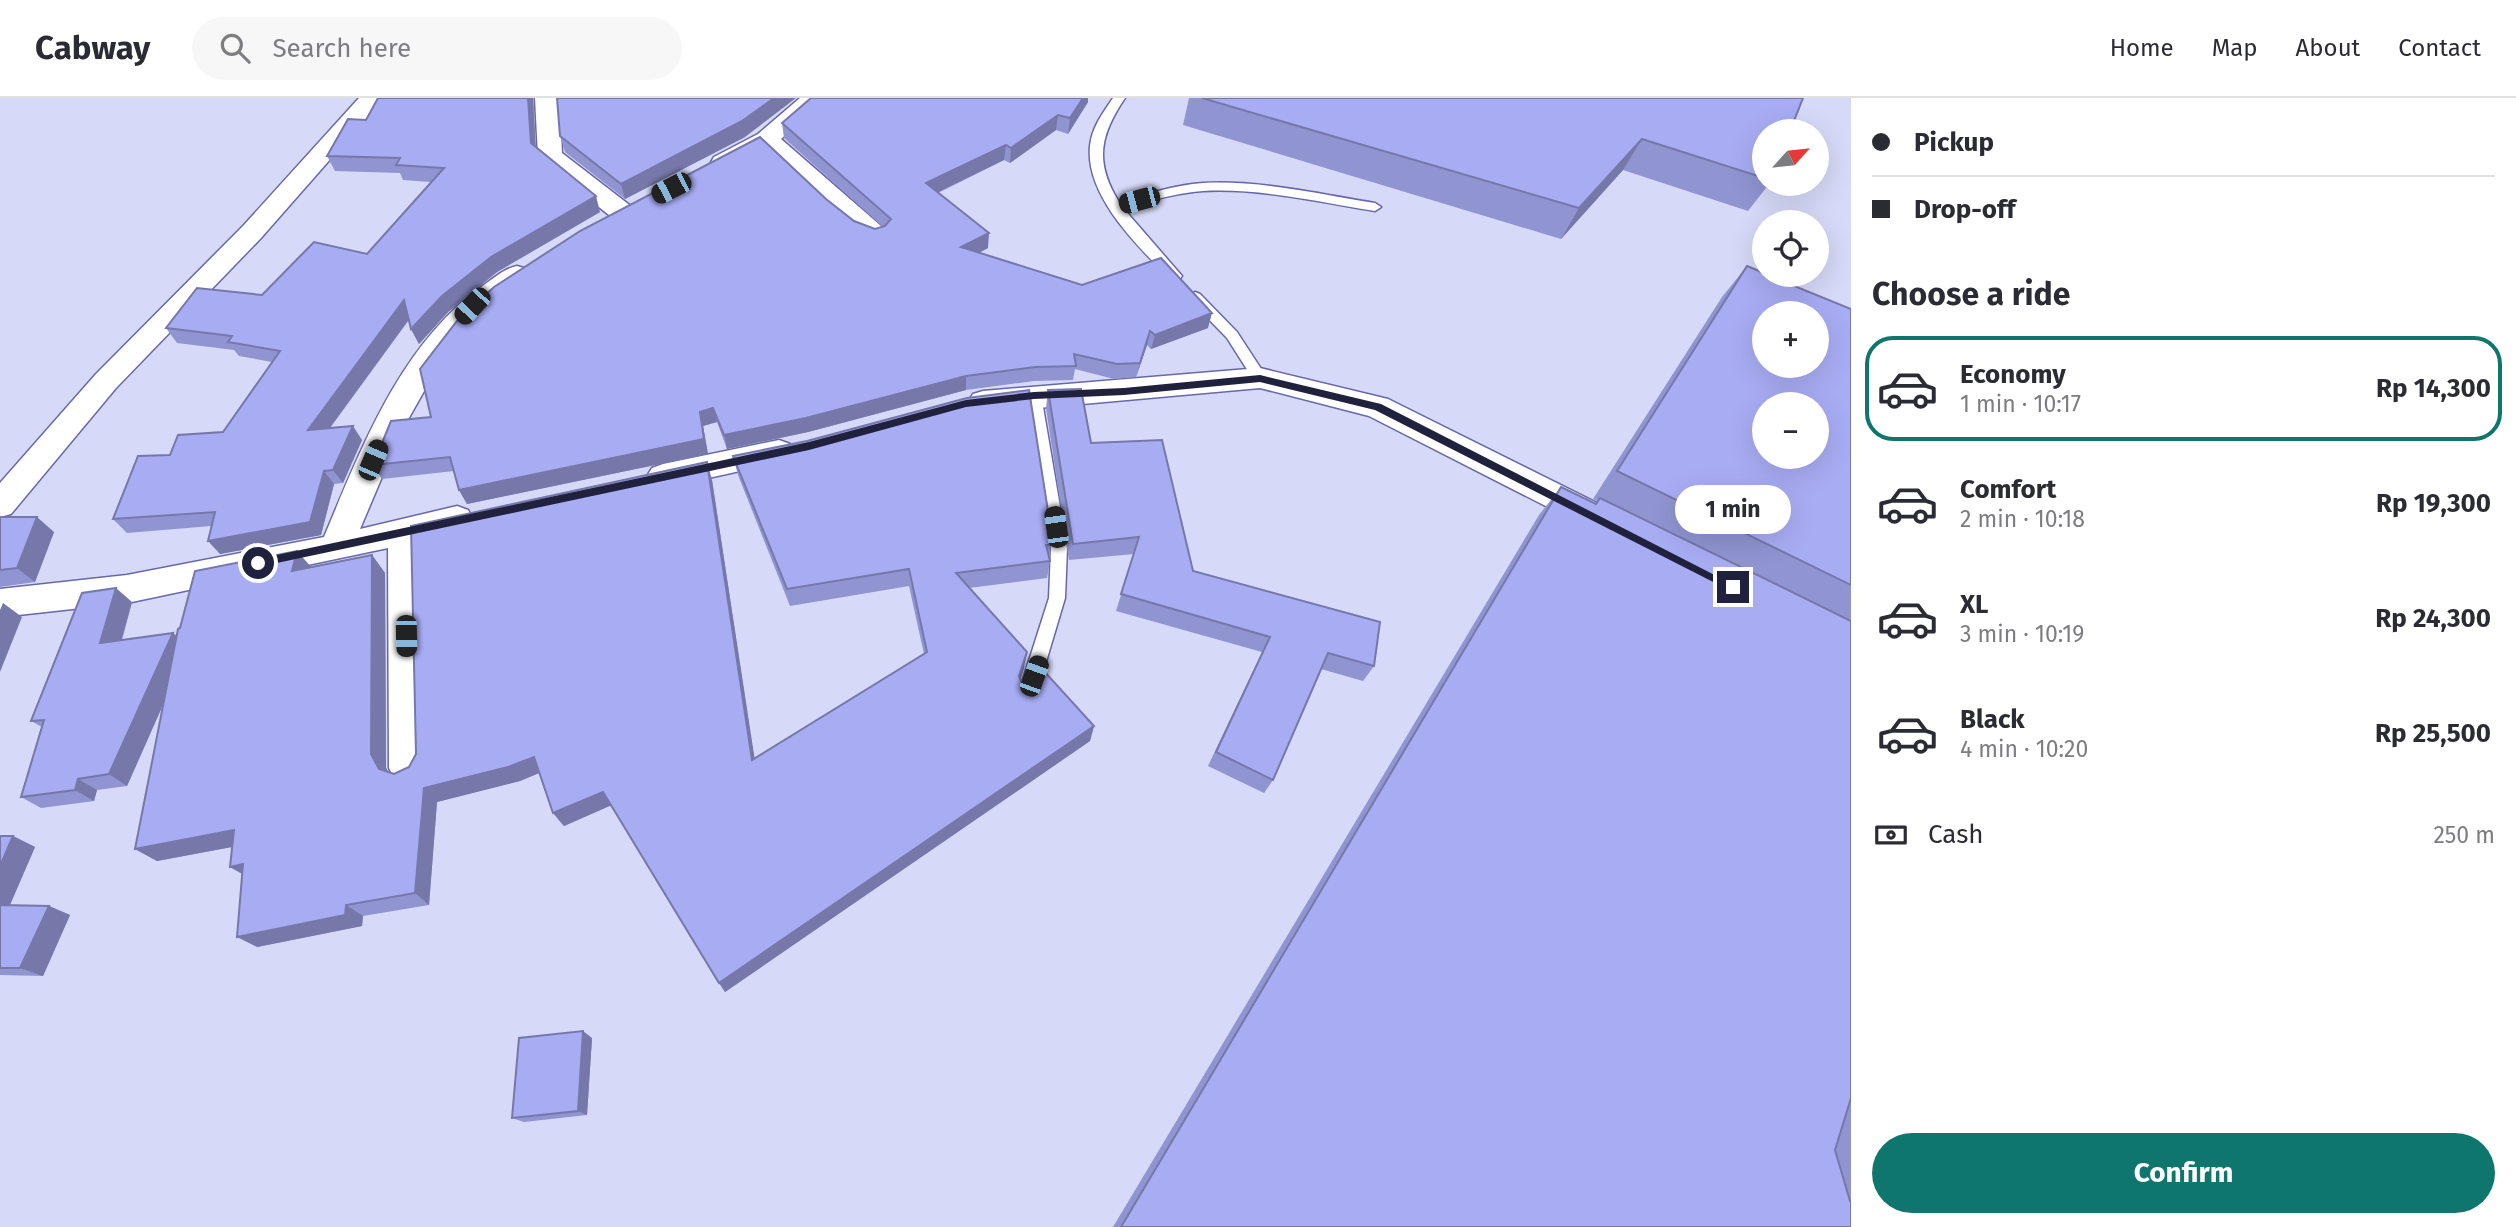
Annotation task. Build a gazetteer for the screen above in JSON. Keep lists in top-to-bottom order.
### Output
{
  "north": "top right",
  "page": {
    "header": "Cabway",
    "search": "Search here",
    "nav": [
      "Home",
      "Map",
      "About",
      "Contact"
    ],
    "banner": ["Pickup", "Drop-off"],
    "map_buttons": ["+", "−"],
    "heading": "Choose a ride",
    "list": [
      {
        "name": "Economy",
        "note": "1 min · 10:17",
        "value": "Rp 14,300"
      },
      {
        "name": "Comfort",
        "note": "2 min · 10:18",
        "value": "Rp 19,300"
      },
      {
        "name": "XL",
        "note": "3 min · 10:19",
        "value": "Rp 24,300"
      },
      {
        "name": "Black",
        "note": "4 min · 10:20",
        "value": "Rp 25,500"
      }
    ],
    "bubble": "1 min",
    "pay": ["Cash", "250 m"],
    "buttons": "Confirm"
  }
}
